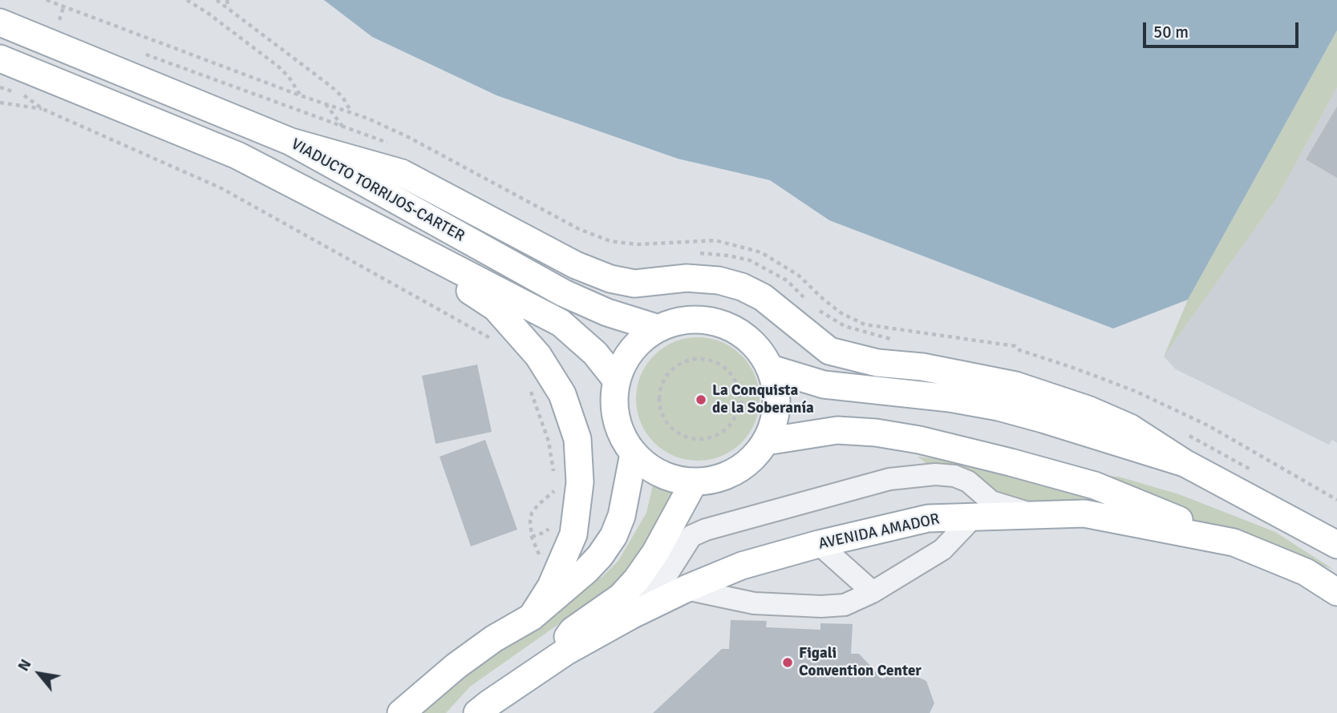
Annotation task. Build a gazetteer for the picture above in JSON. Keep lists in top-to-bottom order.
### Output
{
  "streets": {
    "main road": ["VIADUCTO TORRIJOS-CARTER", "AVENIDA AMADOR"]
  },
  "places": ["La Conquista de la Soberanía", "Figali Convention Center"],
  "scale_bar": "50 m",
  "north": "top left"
}
